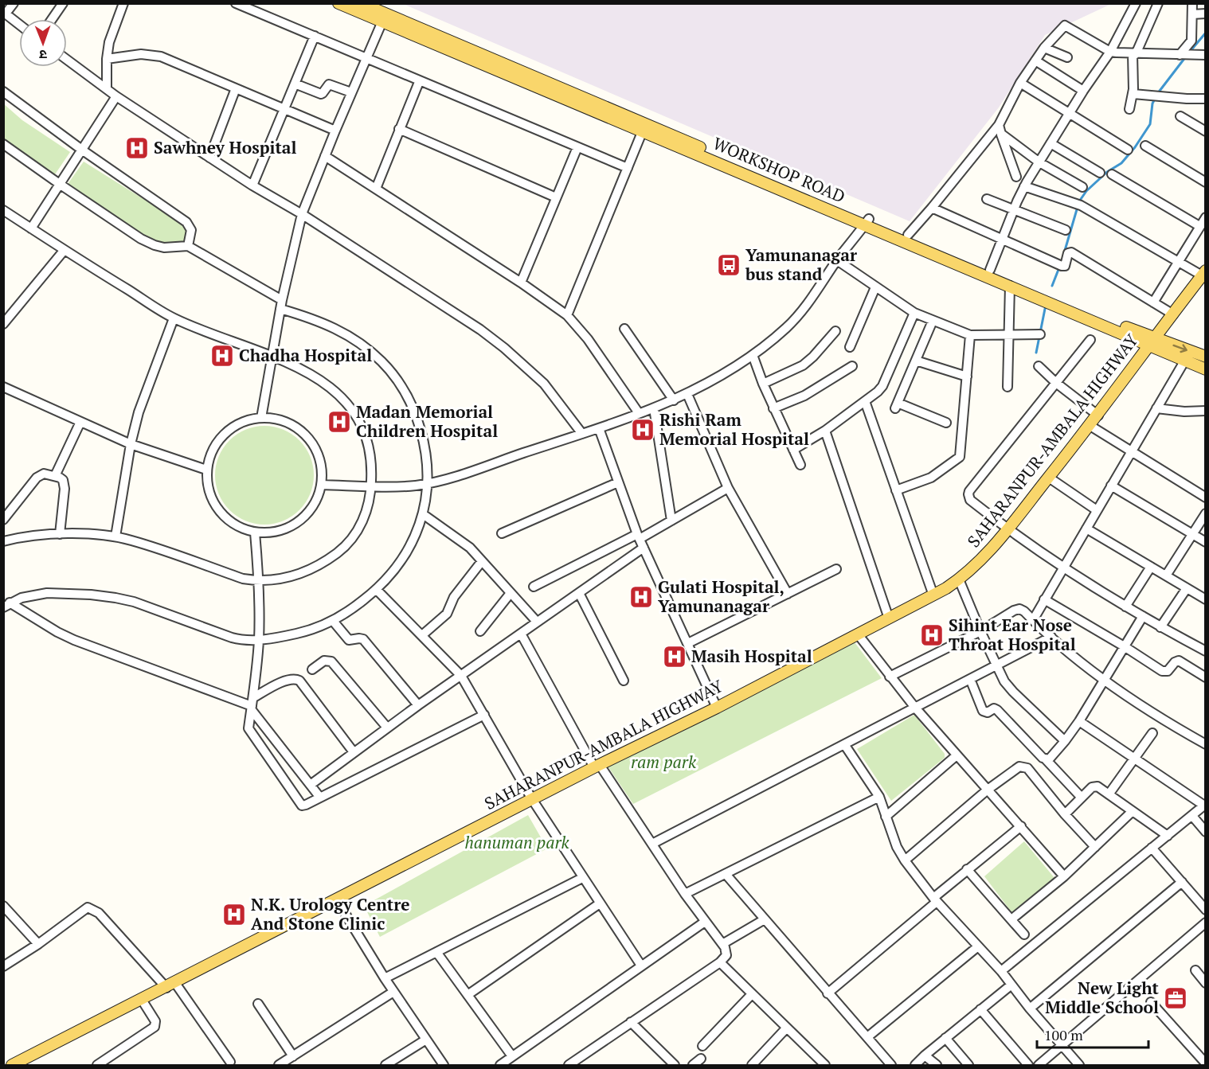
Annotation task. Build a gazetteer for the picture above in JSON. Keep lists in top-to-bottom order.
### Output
{
  "streets": {
    "main road": ["WORKSHOP ROAD", "SAHARANPUR-AMBALA HIGHWAY"]
  },
  "crossings": [
    ["WORKSHOP ROAD", "SAHARANPUR-AMBALA HIGHWAY"]
  ],
  "parks": ["ram park", "hanuman park"],
  "places": {
    "hospital": [
      "Sawhney Hospital",
      "Chadha Hospital",
      "Madan Memorial Children Hospital",
      "Rishi Ram Memorial Hospital",
      "Gulati Hospital, Yamunanagar",
      "Sihint Ear Nose Throat Hospital",
      "Masih Hospital",
      "N.K. Urology Centre And Stone Clinic"
    ],
    "bus stop": ["Yamunanagar bus stand"],
    "office": ["New Light Middle School"]
  },
  "scale_bar": "100 m",
  "north": "bottom"
}
